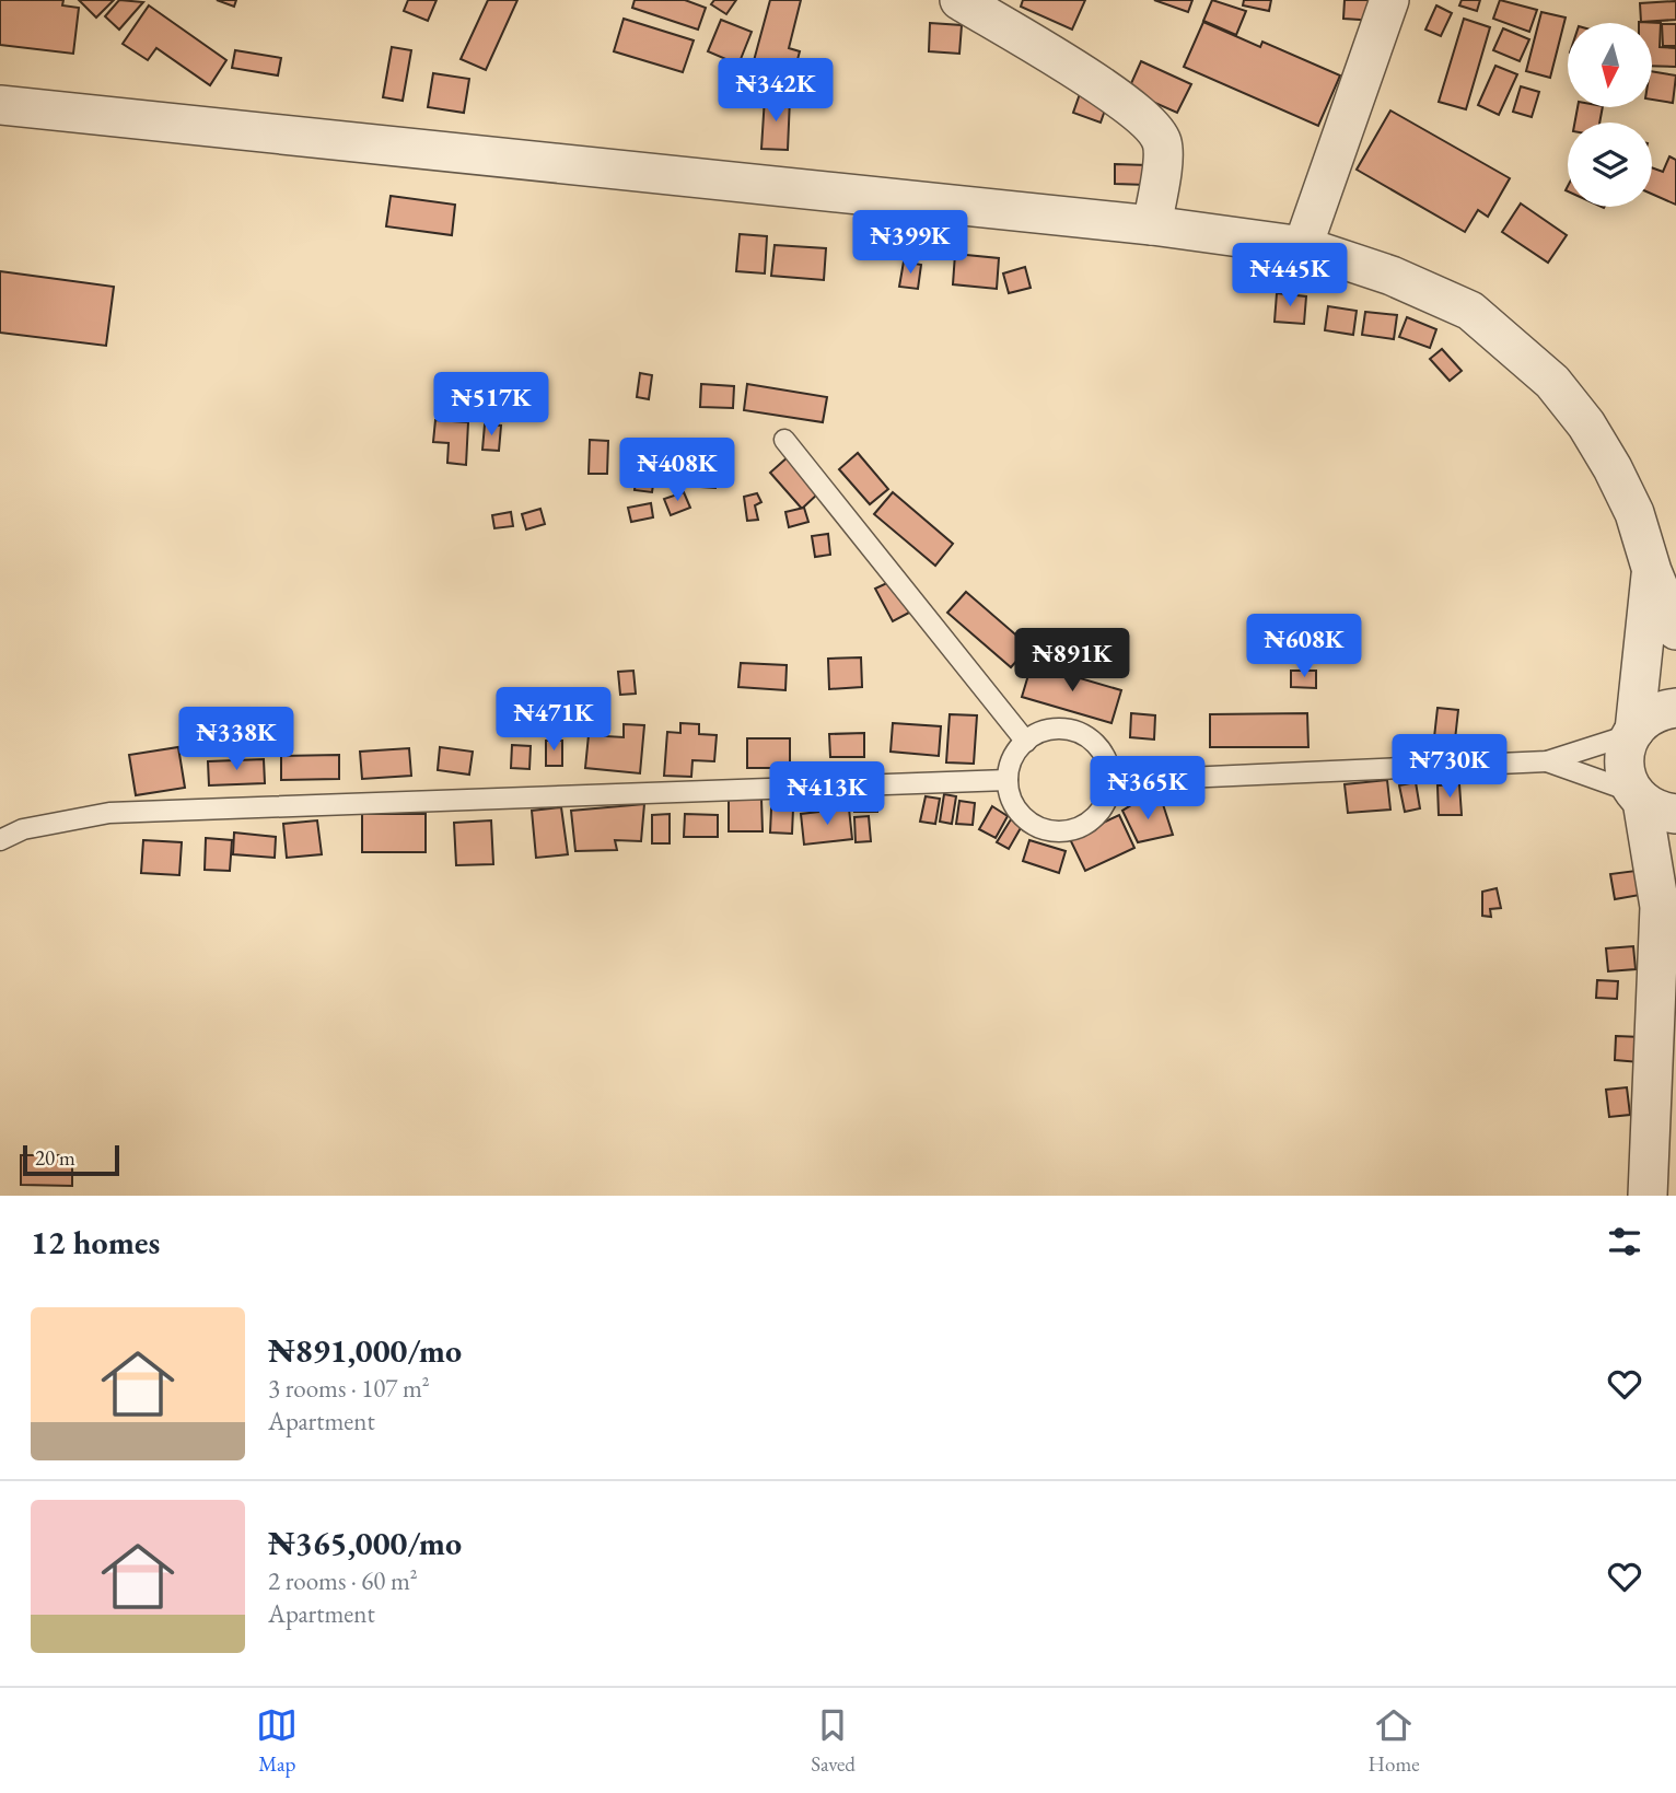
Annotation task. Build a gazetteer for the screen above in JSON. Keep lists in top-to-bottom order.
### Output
{
  "scale_bar": "20 m",
  "north": "bottom",
  "page": {
    "price": [
      "₦342K",
      "₦399K",
      "₦445K",
      "₦517K",
      "₦408K",
      "₦608K",
      "₦891K",
      "₦471K",
      "₦338K",
      "₦730K",
      "₦365K",
      "₦413K"
    ],
    "scale": "20 m",
    "heading": "12 homes",
    "list": [
      {
        "name": "₦891,000/mo",
        "note": "3 rooms · 107 m² · Apartment"
      },
      {
        "name": "₦365,000/mo",
        "note": "2 rooms · 60 m² · Apartment"
      }
    ],
    "tabs": ["Map", "Saved", "Home"]
  }
}
